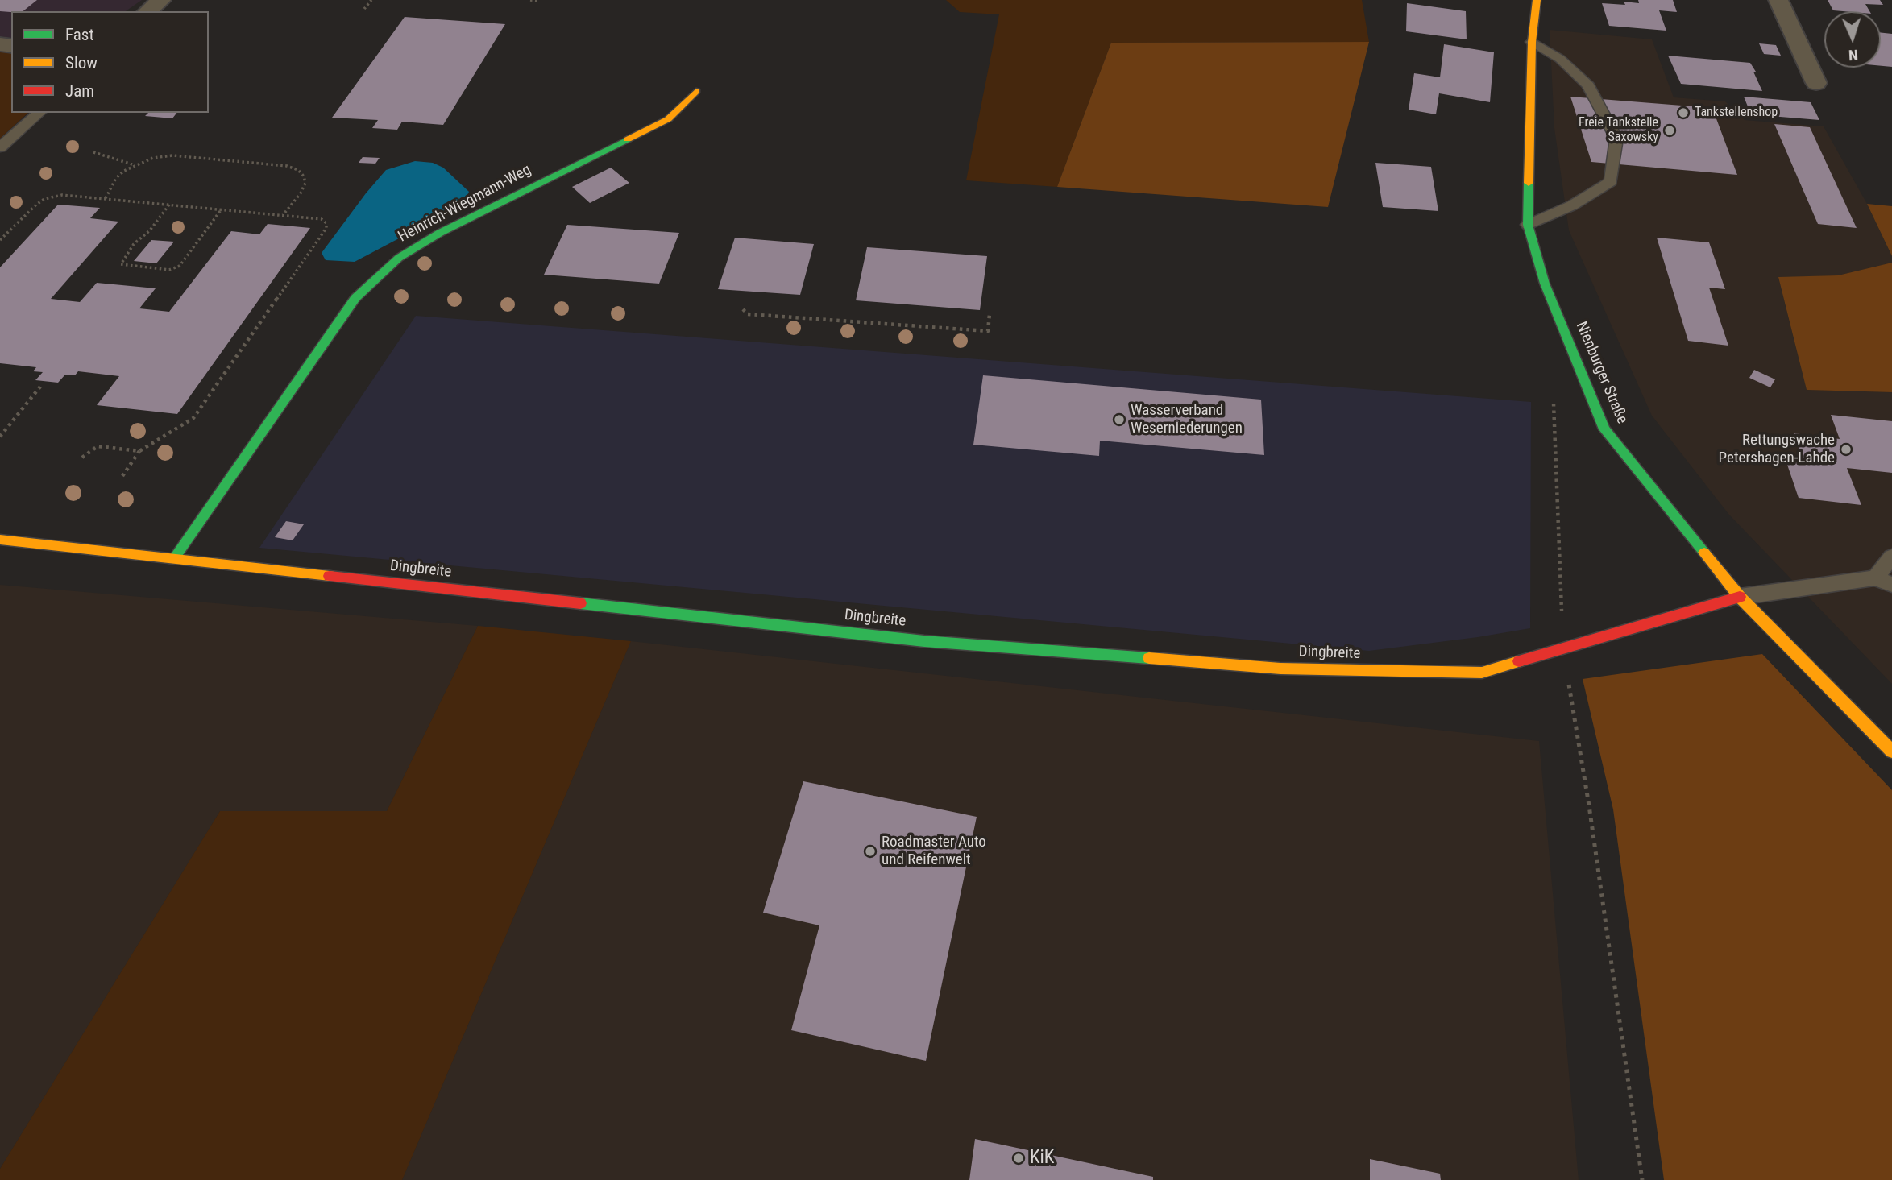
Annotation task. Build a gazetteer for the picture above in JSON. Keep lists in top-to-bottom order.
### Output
{
  "streets": {
    "street": ["Heinrich-Wiegmann-Weg", "Nienburger Straße", "Dingbreite"]
  },
  "crossings": [
    ["Heinrich-Wiegmann-Weg", "Dingbreite"],
    ["Nienburger Straße", "Dingbreite"]
  ],
  "places": [
    "Tankstellenshop",
    "Freie Tankstelle Saxowsky",
    "Wasserverband Weserniederungen",
    "Rettungswache Petershagen-Lahde",
    "Roadmaster Auto und Reifenwelt",
    "KiK"
  ],
  "legend": ["Fast", "Slow", "Jam"],
  "north": "bottom"
}
